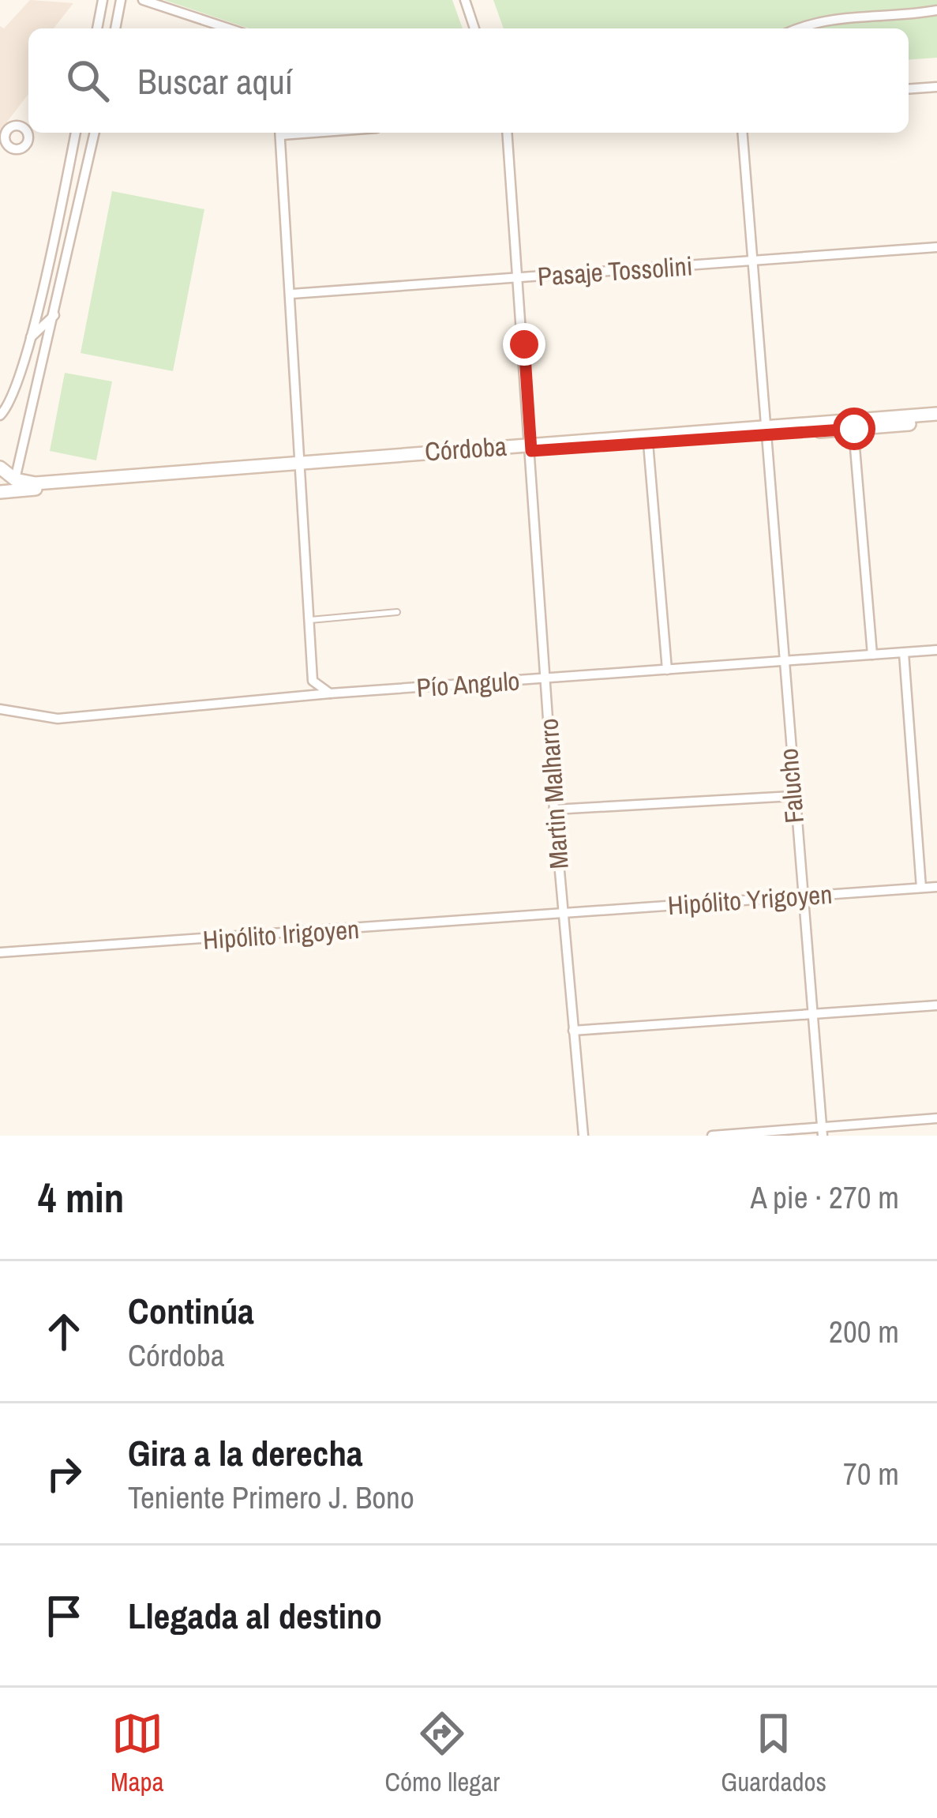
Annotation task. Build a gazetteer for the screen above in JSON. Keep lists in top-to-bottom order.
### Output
{
  "streets": {
    "street": [
      "Pasaje Tossolini",
      "Córdoba",
      "Pío Angulo",
      "Falucho",
      "Martin Malharro",
      "Hipólito Yrigoyen",
      "Hipólito Irigoyen"
    ]
  },
  "crossings": [
    ["Pasaje Tossolini", "Falucho"],
    ["Pasaje Tossolini", "Martin Malharro"],
    ["Córdoba", "Falucho"],
    ["Córdoba", "Martin Malharro"],
    ["Pío Angulo", "Falucho"],
    ["Pío Angulo", "Martin Malharro"],
    ["Falucho", "Hipólito Yrigoyen"],
    ["Martin Malharro", "Hipólito Yrigoyen"],
    ["Martin Malharro", "Hipólito Irigoyen"],
    ["Hipólito Yrigoyen", "Hipólito Irigoyen"]
  ],
  "page": {
    "search": "Buscar aquí",
    "heading": ["4 min", "A pie · 270 m"],
    "list": [
      ["Continúa", "Córdoba", "200 m"],
      ["Gira a la derecha", "Teniente Primero J. Bono", "70 m"],
      "Llegada al destino"
    ],
    "nav": ["Mapa", "Cómo llegar", "Guardados"]
  }
}
